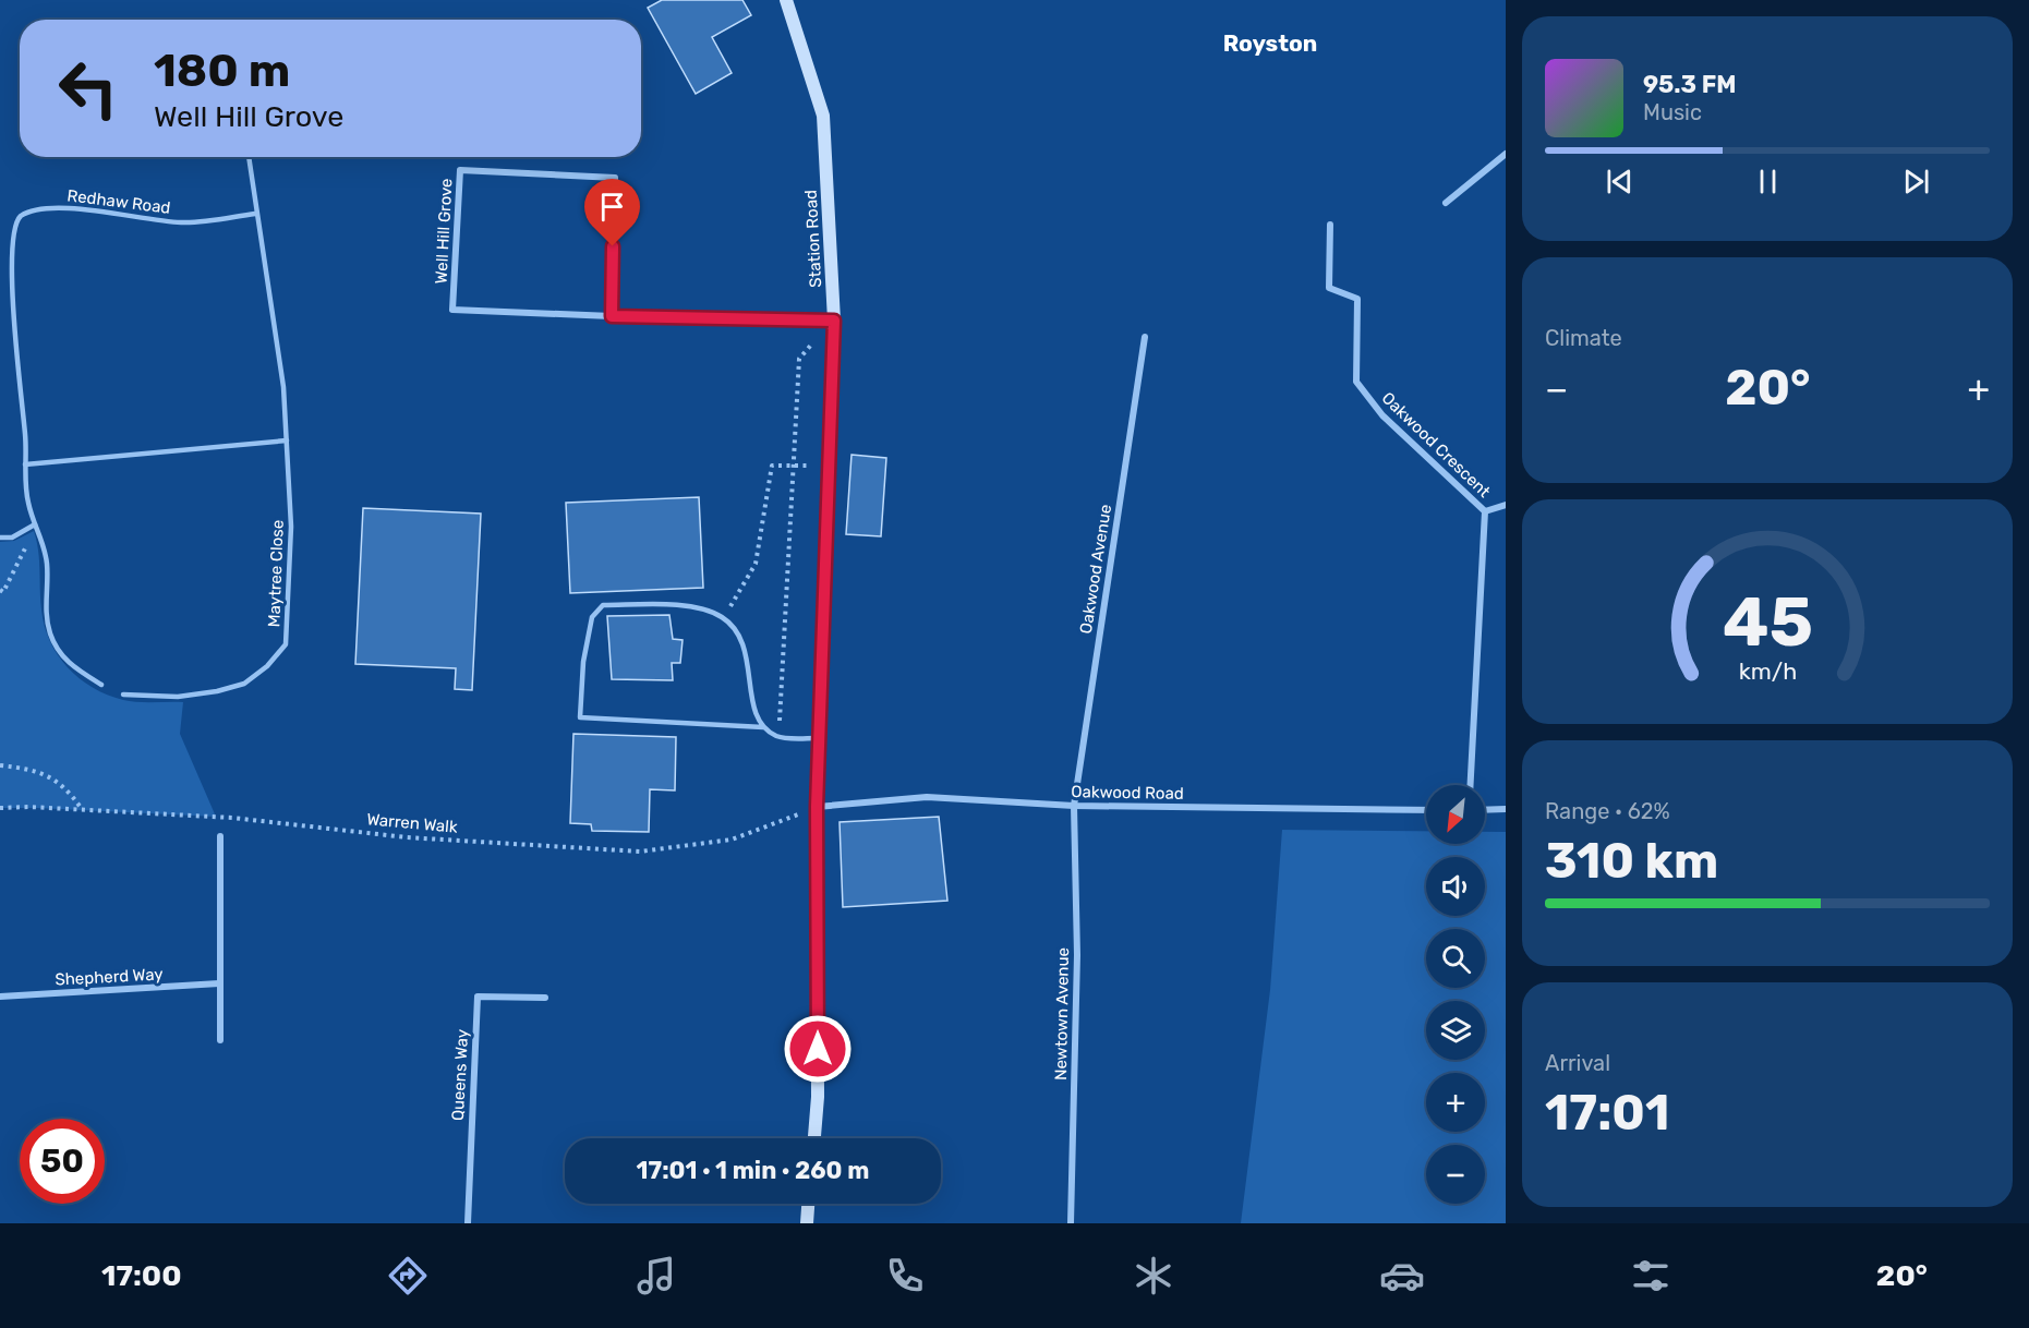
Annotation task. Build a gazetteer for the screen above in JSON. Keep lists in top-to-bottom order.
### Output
{
  "streets": {
    "main road": ["Station Road"],
    "street": [
      "Well Hill Grove",
      "Oakwood Crescent",
      "Oakwood Avenue",
      "Oakwood Road",
      "Shepherd Way",
      "Newtown Avenue",
      "Queens Way"
    ],
    "lane": ["Redhaw Road", "Maytree Close"],
    "path": ["Warren Walk"]
  },
  "crossings": [
    ["Redhaw Road", "Maytree Close"],
    ["Well Hill Grove", "Station Road"],
    ["Station Road", "Oakwood Road"],
    ["Station Road", "Warren Walk"],
    ["Oakwood Avenue", "Oakwood Road"],
    ["Oakwood Avenue", "Newtown Avenue"],
    ["Oakwood Road", "Warren Walk"],
    ["Oakwood Road", "Newtown Avenue"]
  ],
  "districts": ["Royston"],
  "north": "bottom left",
  "page": {
    "turn": ["180 m", "Well Hill Grove"],
    "song": ["95.3 FM", "Music"],
    "tile": [
      "Climate",
      ["Range · 62%", "310 km"],
      ["Arrival", "17:01"]
    ],
    "heat": ["−", "20°", "+"],
    "map_buttons": ["+", "−"],
    "limit": "50",
    "trip": "17:01 · 1 min · 260 m",
    "tabs": ["17:00", "20°"],
    "gauge": ["45", "km/h"]
  }
}
